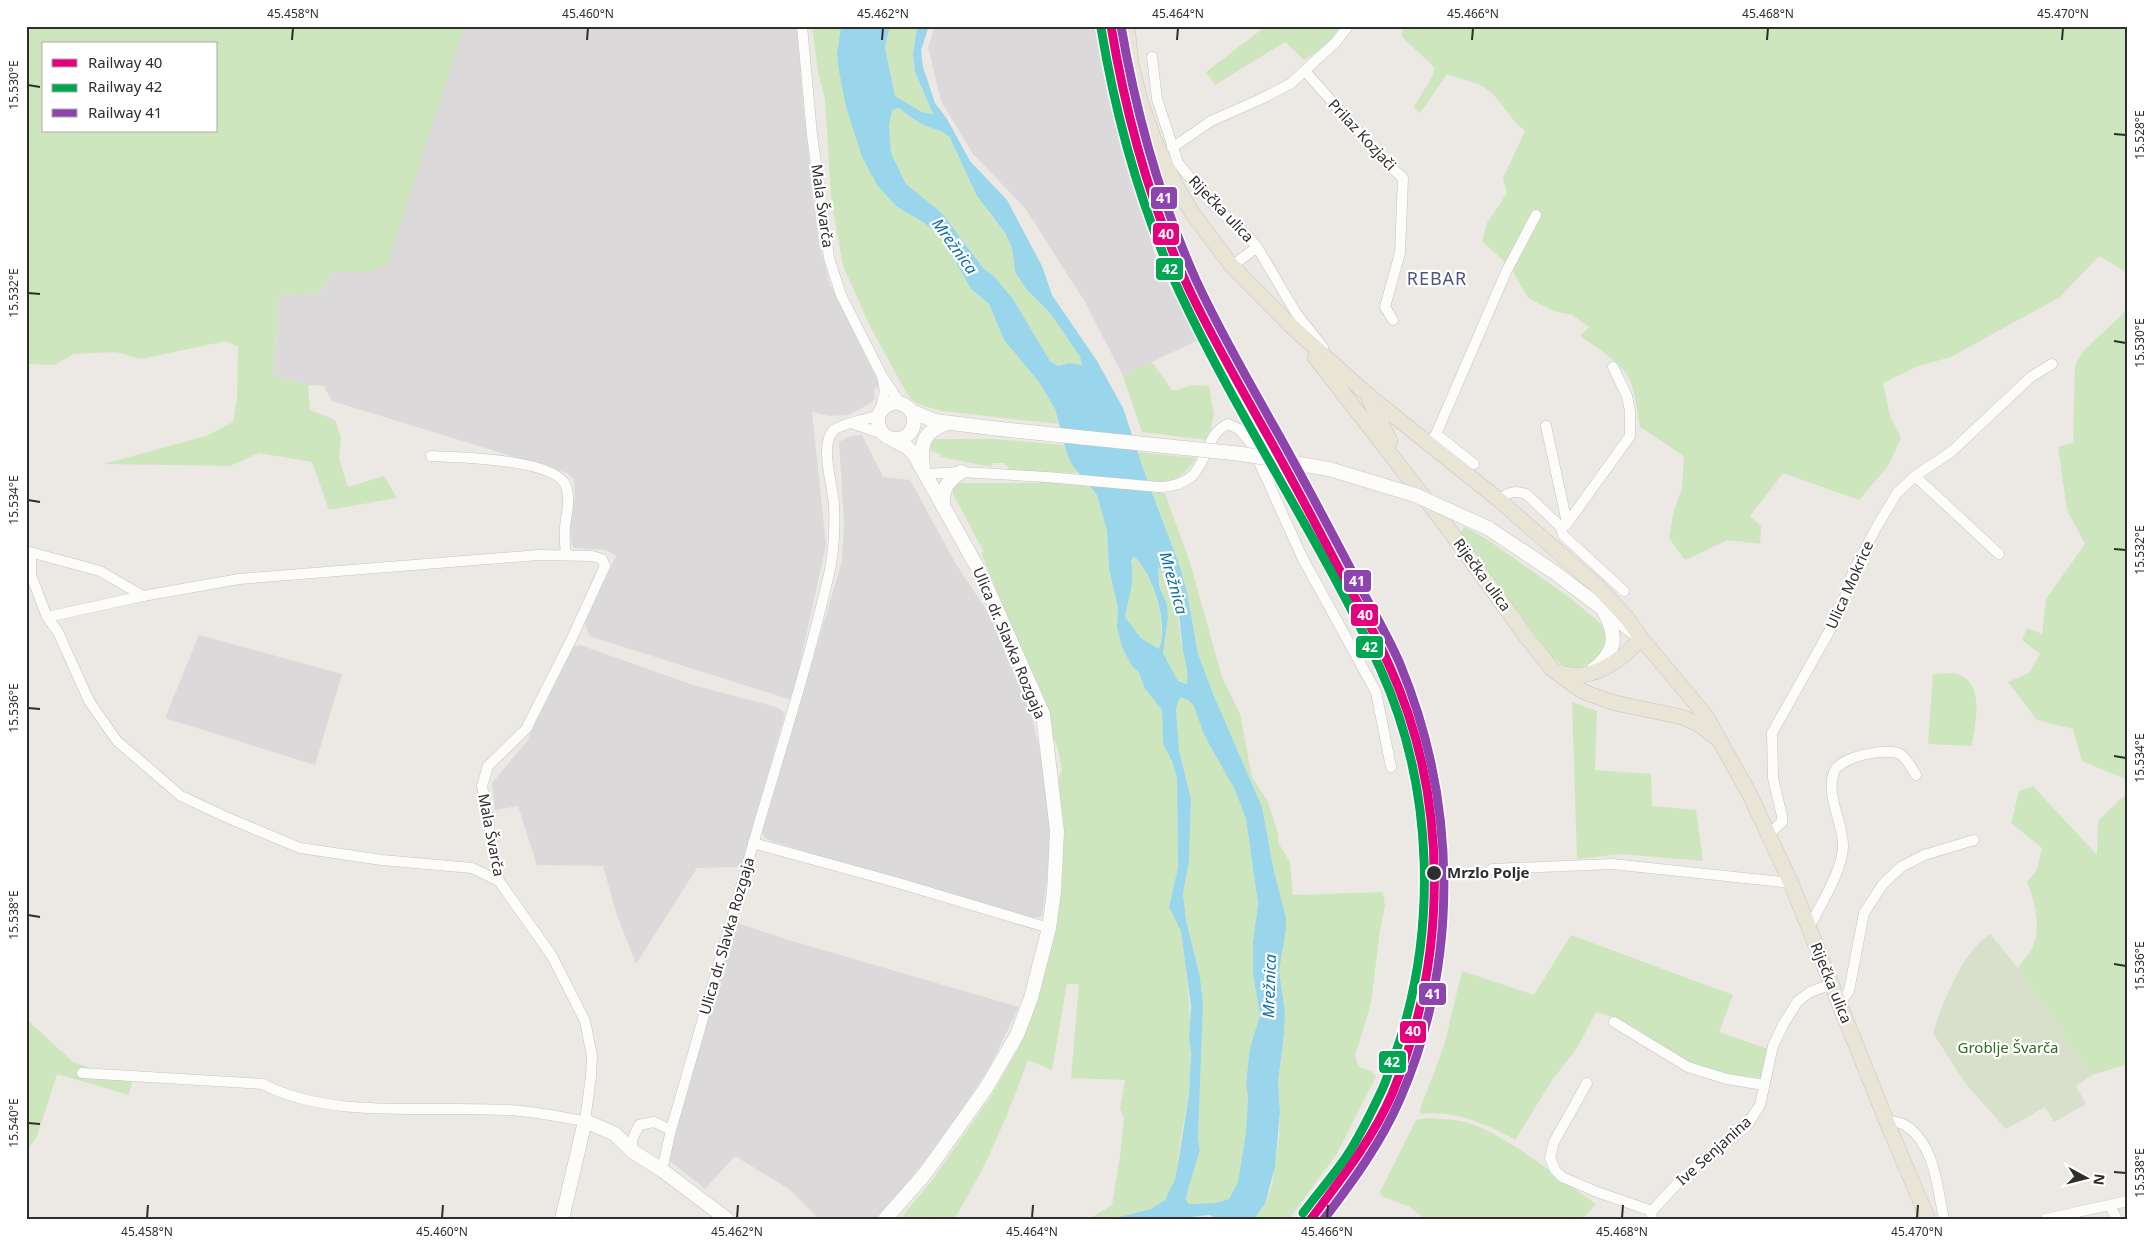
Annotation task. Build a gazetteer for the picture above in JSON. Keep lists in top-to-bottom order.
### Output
{
  "streets": {
    "main road": ["Riječka ulica"],
    "street": [
      "Prilaz Kozjači",
      "Mala Švarča",
      "Ulica Mokrice",
      "Ulica dr. Slavka Rozgaja",
      "Ive Senjanina"
    ]
  },
  "crossings": [
    ["Mala Švarča", "Ulica dr. Slavka Rozgaja"],
    ["Riječka ulica", "Ulica Mokrice"],
    ["Riječka ulica", "Ive Senjanina"]
  ],
  "districts": ["REBAR"],
  "water": ["Mrežnica"],
  "parks": ["Groblje Švarča"],
  "places": ["Mrzlo Polje"],
  "lines": ["rail line 40", "rail line 41", "rail line 42"],
  "legend": ["Railway 40", "Railway 42", "Railway 41"],
  "north": "right",
  "coordinates": [
    "45.458°N",
    "45.460°N",
    "45.462°N",
    "45.464°N",
    "45.466°N",
    "45.468°N",
    "45.470°N",
    "15.530°E",
    "15.528°E",
    "15.532°E",
    "15.534°E",
    "15.536°E",
    "15.538°E",
    "15.540°E"
  ]
}
